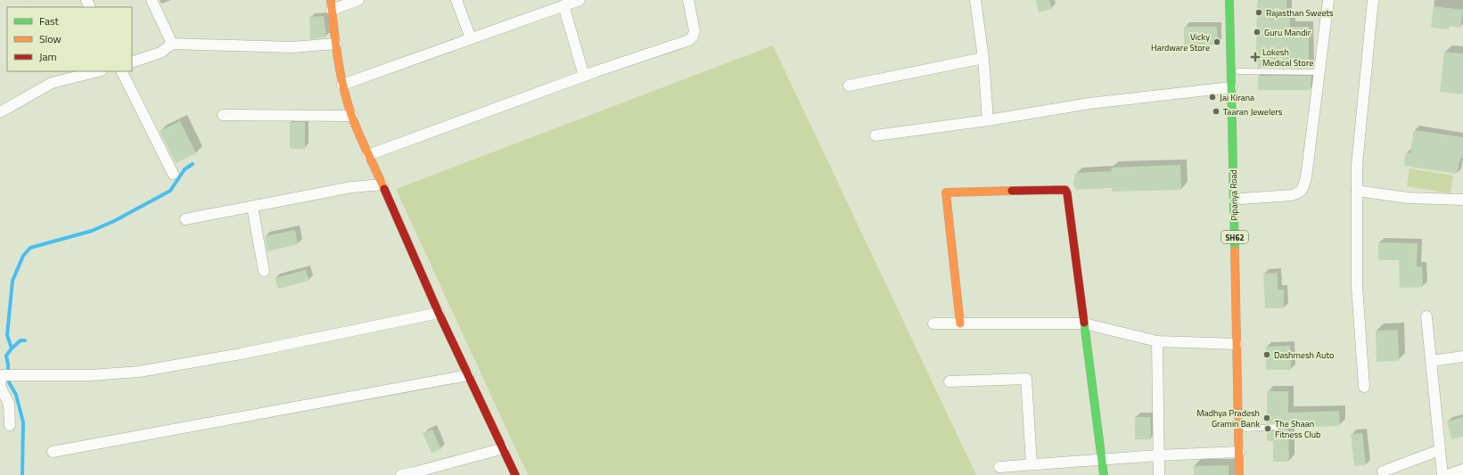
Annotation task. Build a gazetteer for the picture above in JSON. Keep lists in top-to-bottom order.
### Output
{
  "streets": {
    "street": ["Pipariya Road", "SH62"]
  },
  "places": {
    "other": [
      "Rajasthan Sweets",
      "Guru Mandir",
      "Vicky Hardware Store",
      "Jai Kirana",
      "Taaran Jewelers",
      "Dashmesh Auto",
      "Madhya Pradesh Gramin Bank",
      "The Shaan Fitness Club"
    ],
    "health": ["Lokesh Medical Store"]
  },
  "legend": ["Fast", "Slow", "Jam"]
}
